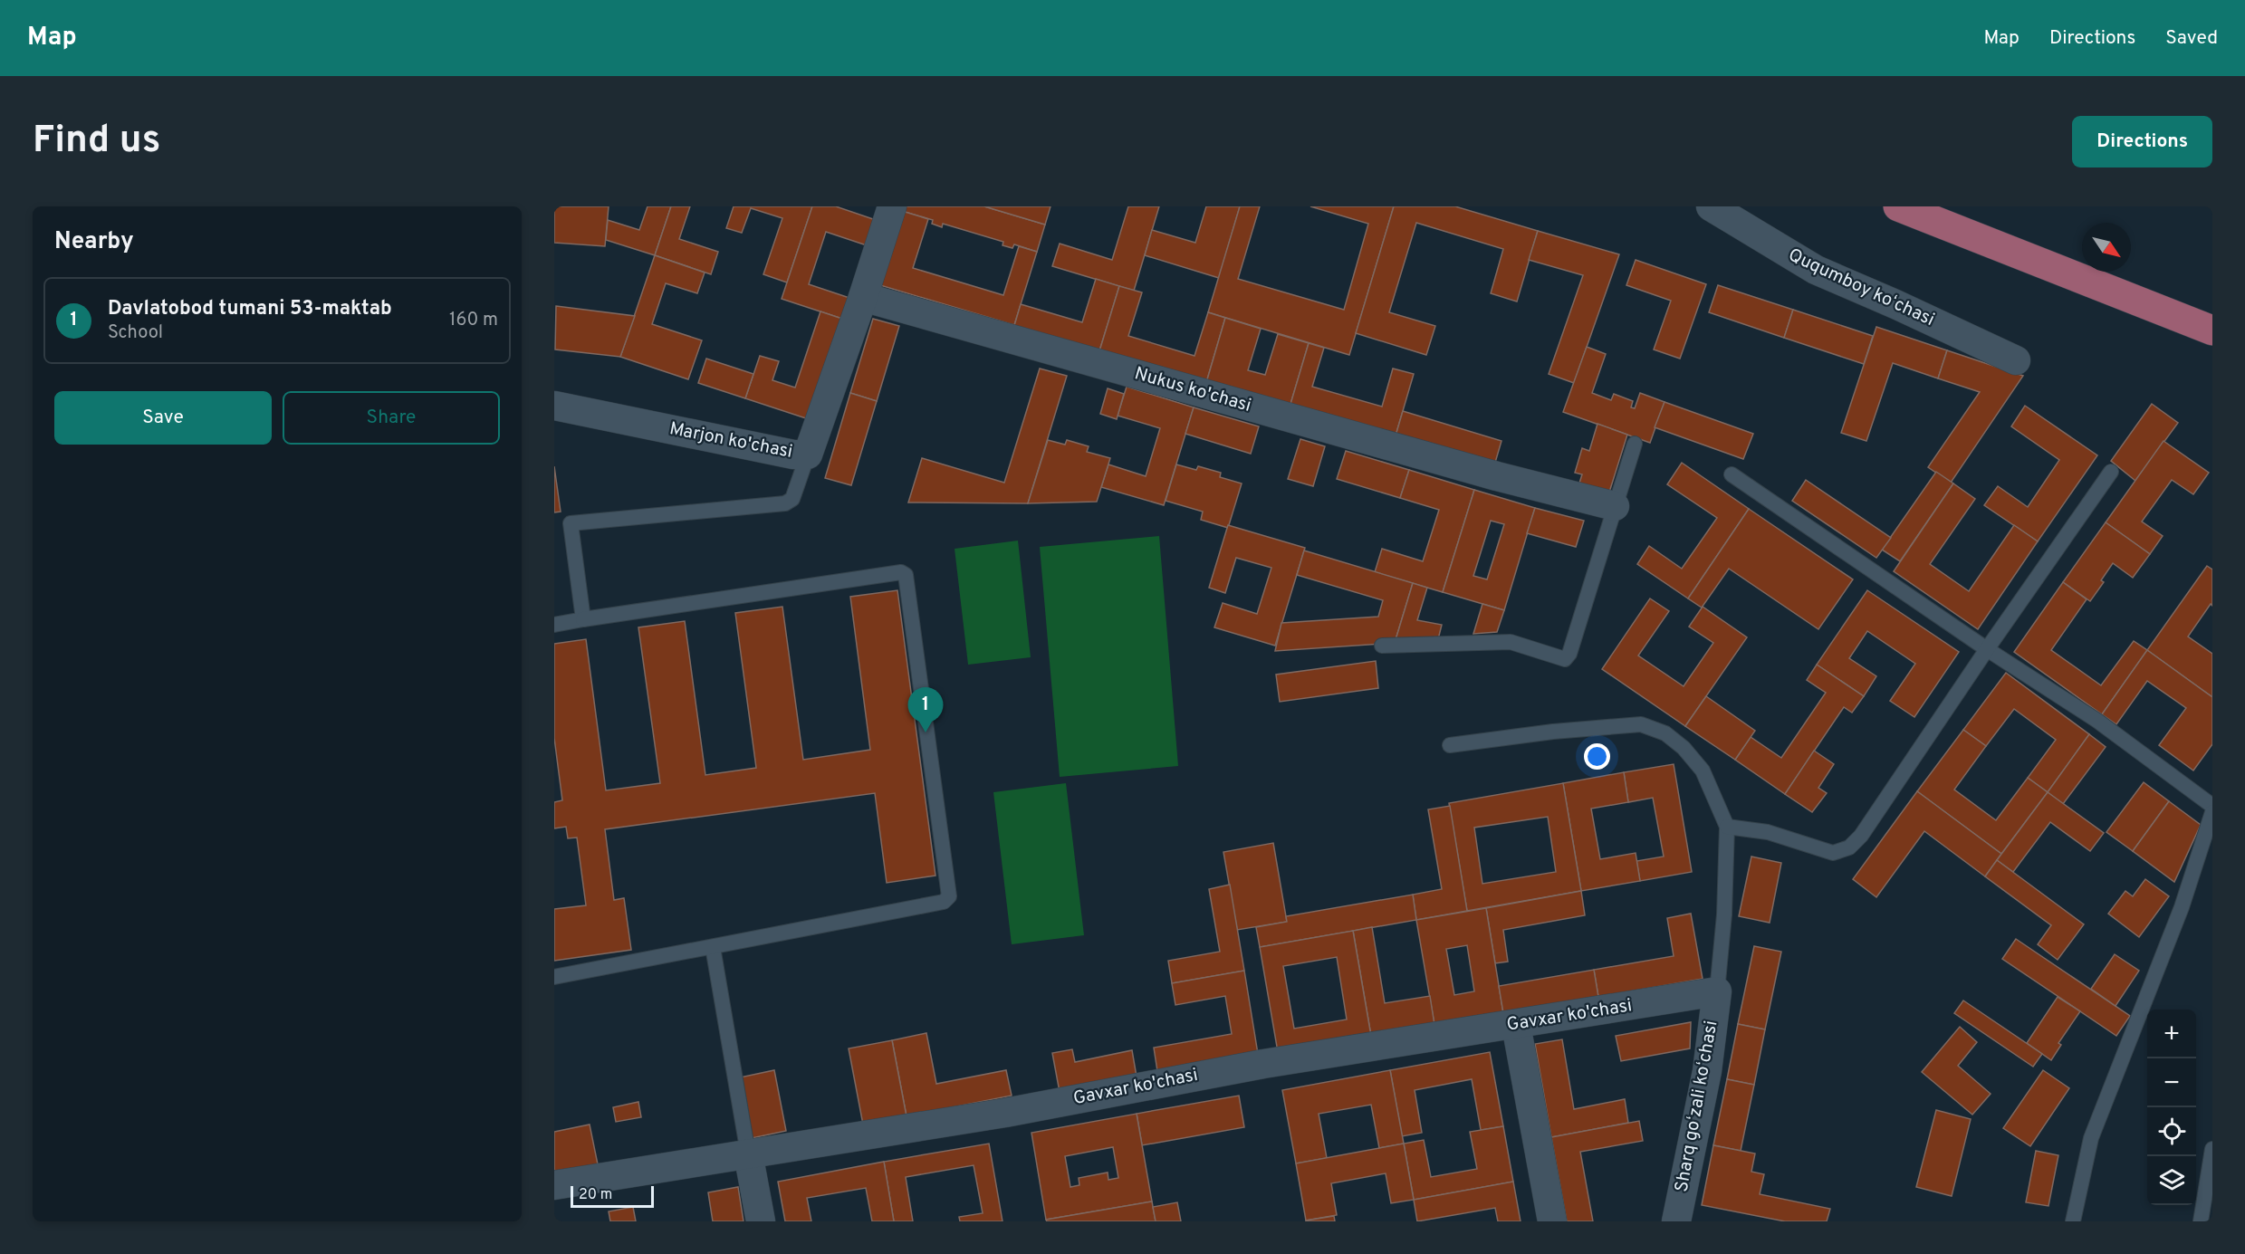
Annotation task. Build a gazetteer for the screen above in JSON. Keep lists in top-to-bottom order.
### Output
{
  "streets": {
    "street": [
      "Ququmboy koʻchasi",
      "Nukus ko'chasi",
      "Marjon ko'chasi",
      "Gavxar ko'chasi",
      "Sharq goʻzali koʻchasi"
    ]
  },
  "crossings": [
    ["Nukus ko'chasi", "Marjon ko'chasi"],
    ["Gavxar ko'chasi", "Sharq goʻzali koʻchasi"]
  ],
  "scale_bar": "20 m",
  "north": "bottom right",
  "page": {
    "header": "Map",
    "nav": ["Map", "Directions", "Saved"],
    "buttons": [
      "Directions",
      ["Save", "Share"]
    ],
    "title": "Find us",
    "heading": "Nearby",
    "list": [
      {
        "mark": "1",
        "name": "Davlatobod tumani 53-maktab",
        "note": "School",
        "value": "160 m"
      }
    ],
    "pins": "1",
    "map_buttons": ["+", "−"],
    "scale": "20 m"
  }
}
